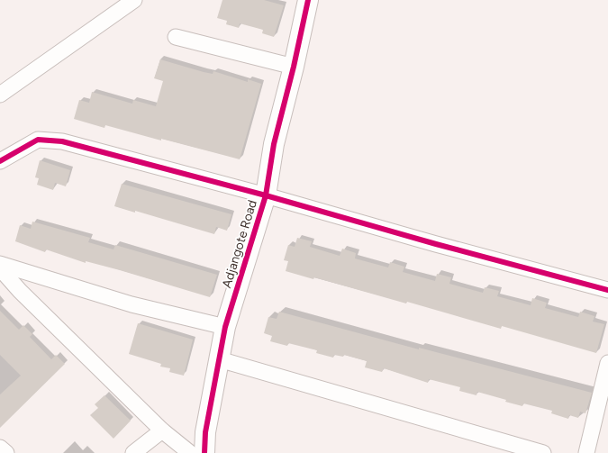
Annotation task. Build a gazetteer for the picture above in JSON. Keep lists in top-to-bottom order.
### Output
{
  "streets": {
    "street": ["Adjangote Road"]
  }
}
